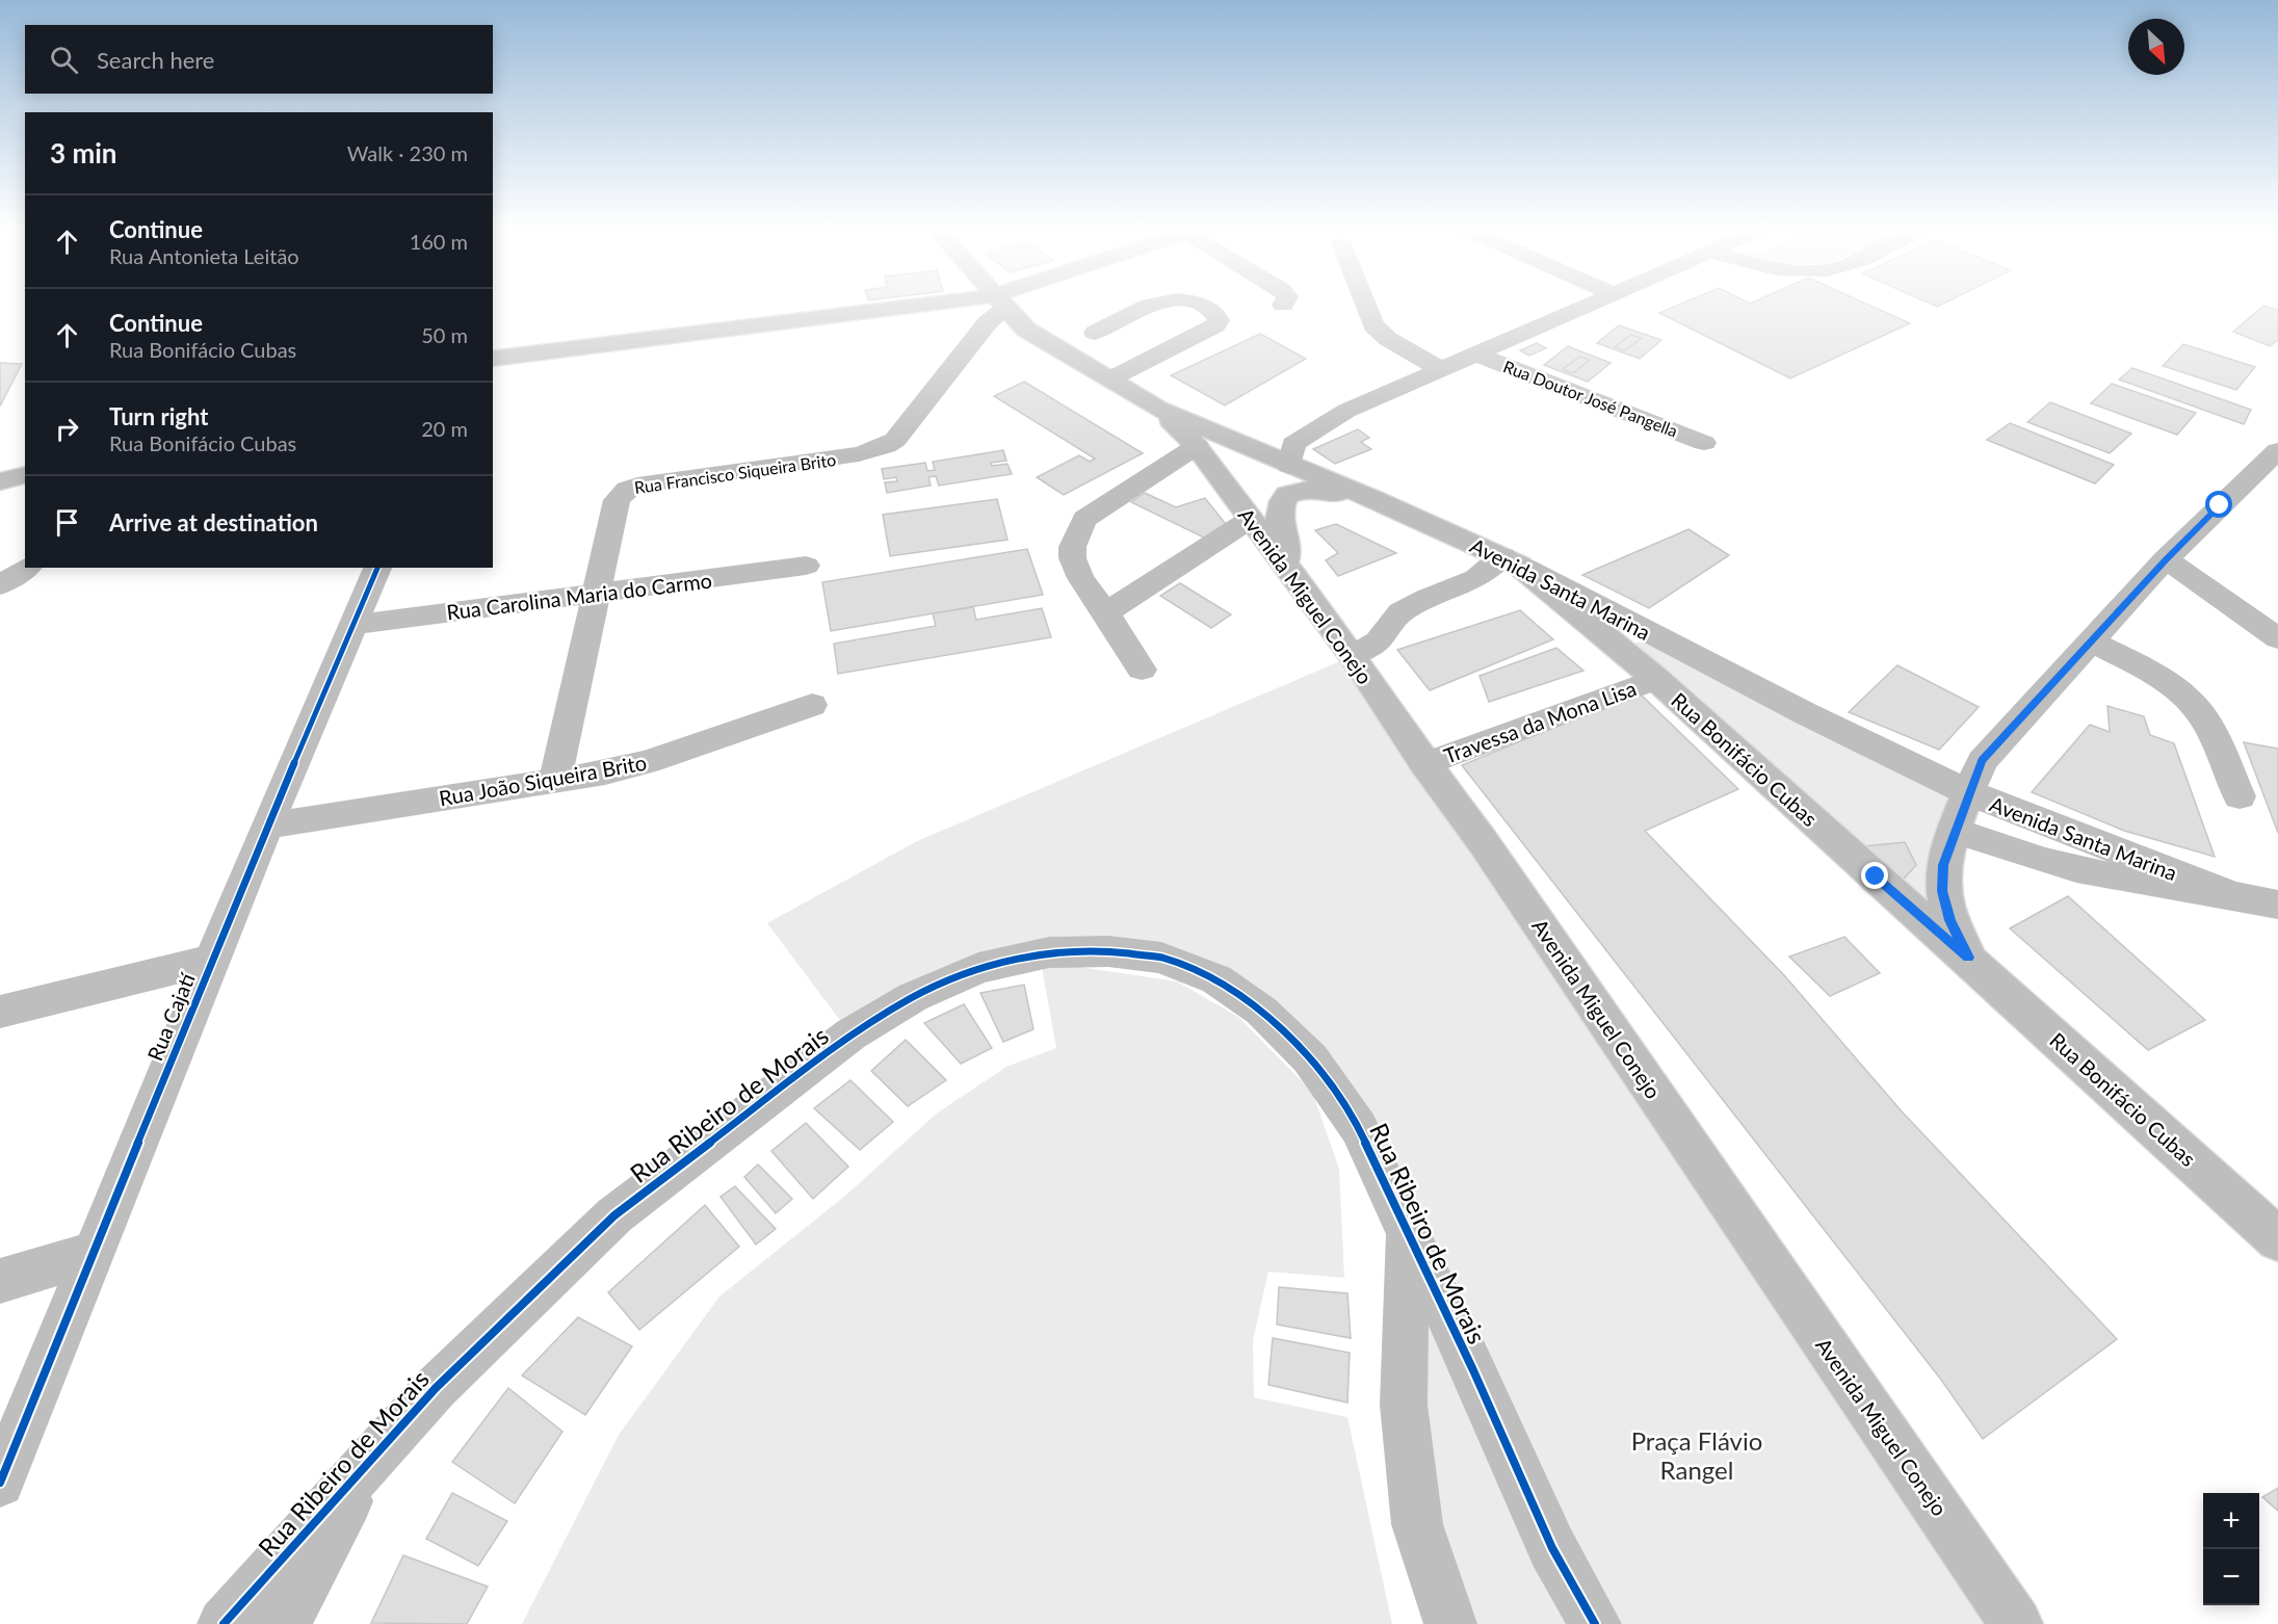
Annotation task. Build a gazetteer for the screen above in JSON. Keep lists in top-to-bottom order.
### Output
{
  "streets": {
    "street": [
      "Rua Doutor José Pangella",
      "Rua Francisco Siqueira Brito",
      "Avenida Santa Marina",
      "Rua Carolina Maria do Carmo",
      "Avenida Miguel Conejo",
      "Travessa da Mona Lisa",
      "Rua Bonifácio Cubas",
      "Rua João Siqueira Brito",
      "Rua Cajatí",
      "Rua Ribeiro de Morais"
    ]
  },
  "crossings": [
    ["Rua Francisco Siqueira Brito", "Rua Carolina Maria do Carmo"],
    ["Rua Francisco Siqueira Brito", "Rua João Siqueira Brito"],
    ["Avenida Santa Marina", "Avenida Miguel Conejo"],
    ["Avenida Santa Marina", "Rua Bonifácio Cubas"],
    ["Rua Carolina Maria do Carmo", "Rua Cajatí"],
    ["Avenida Miguel Conejo", "Travessa da Mona Lisa"],
    ["Travessa da Mona Lisa", "Rua Bonifácio Cubas"],
    ["Rua João Siqueira Brito", "Rua Cajatí"]
  ],
  "parks": ["Praça Flávio Rangel"],
  "north": "bottom right",
  "page": {
    "search": "Search here",
    "heading": ["3 min", "Walk · 230 m"],
    "list": [
      ["Continue", "Rua Antonieta Leitão", "160 m"],
      ["Continue", "Rua Bonifácio Cubas", "50 m"],
      ["Turn right", "Rua Bonifácio Cubas", "20 m"],
      "Arrive at destination"
    ],
    "map_buttons": ["+", "−"]
  }
}
